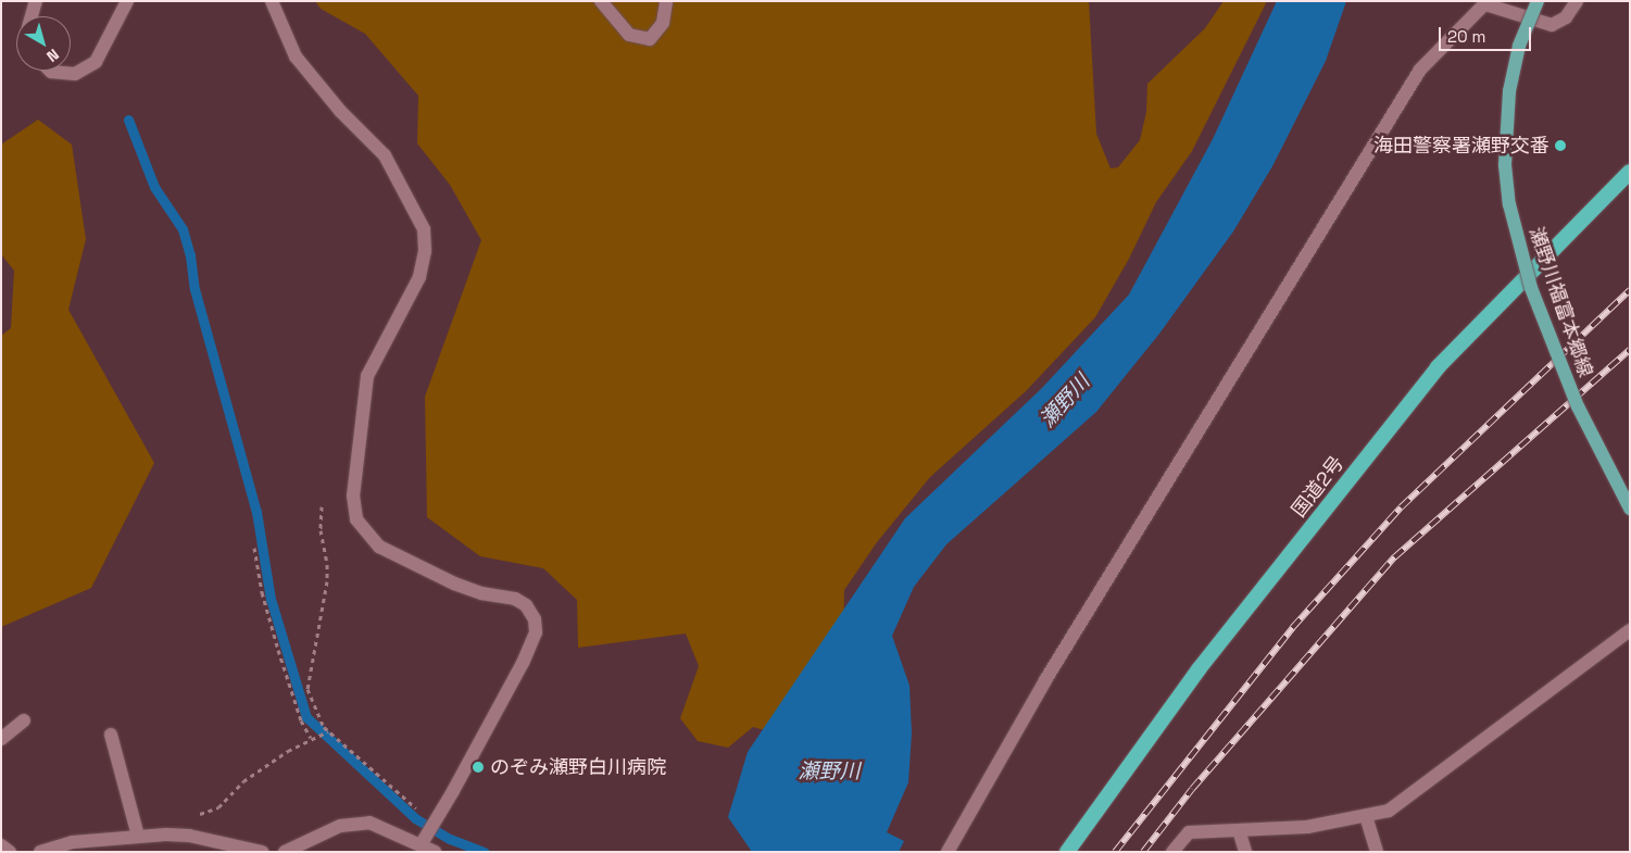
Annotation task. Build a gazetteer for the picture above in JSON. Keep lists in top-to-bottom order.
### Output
{
  "streets": {
    "highway": ["国道2号"],
    "main road": ["瀬野川福富本郷線"]
  },
  "water": ["瀬野川"],
  "places": ["海田警察署瀬野交番", "のぞみ瀬野白川病院"],
  "scale_bar": "20 m",
  "north": "bottom right"
}
